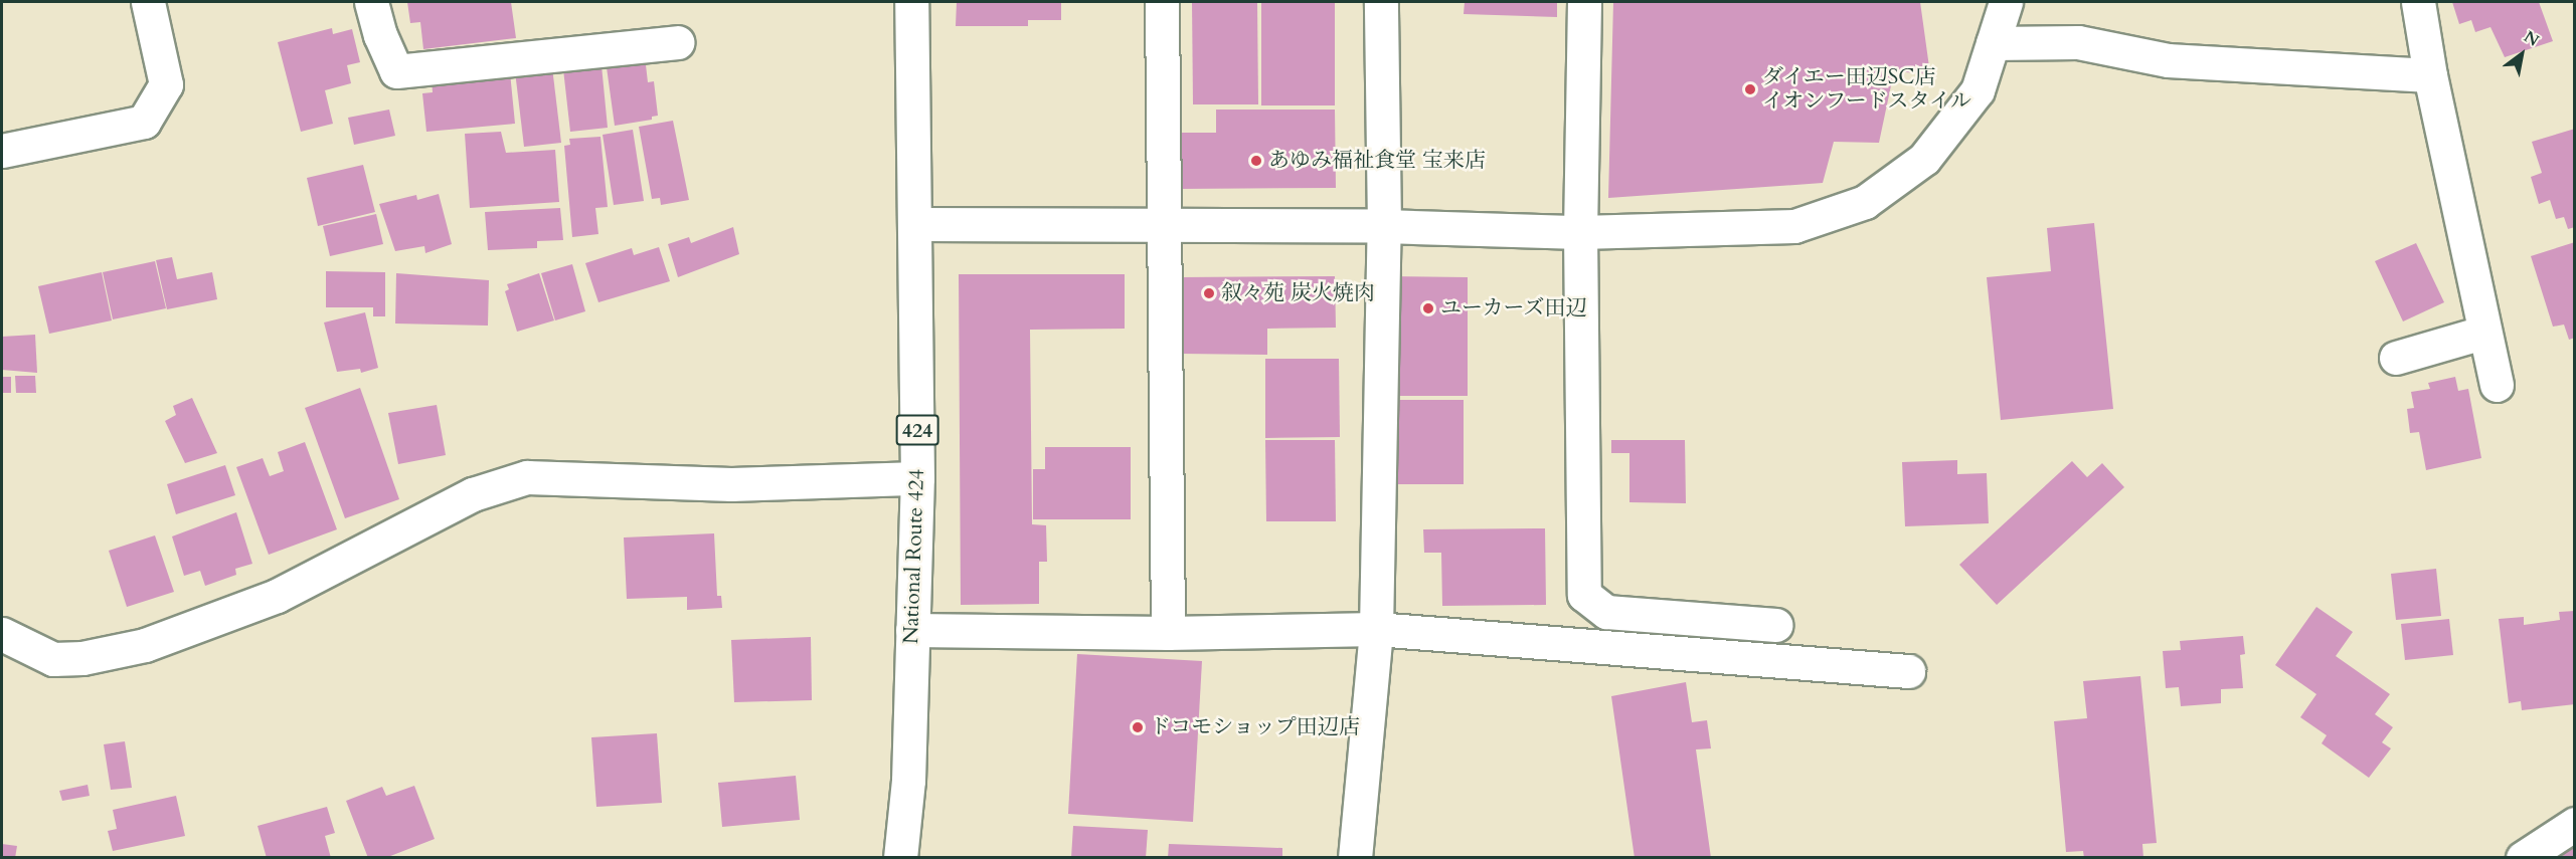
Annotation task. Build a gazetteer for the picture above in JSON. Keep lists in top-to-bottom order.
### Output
{
  "streets": {
    "main road": ["424", "National Route 424"]
  },
  "places": [
    "ダイエー田辺SC店 イオンフードスタイル",
    "あゆみ福祉食堂 宝来店",
    "叙々苑 炭火焼肉",
    "ユーカーズ田辺",
    "ドコモショップ田辺店"
  ],
  "north": "top right"
}
